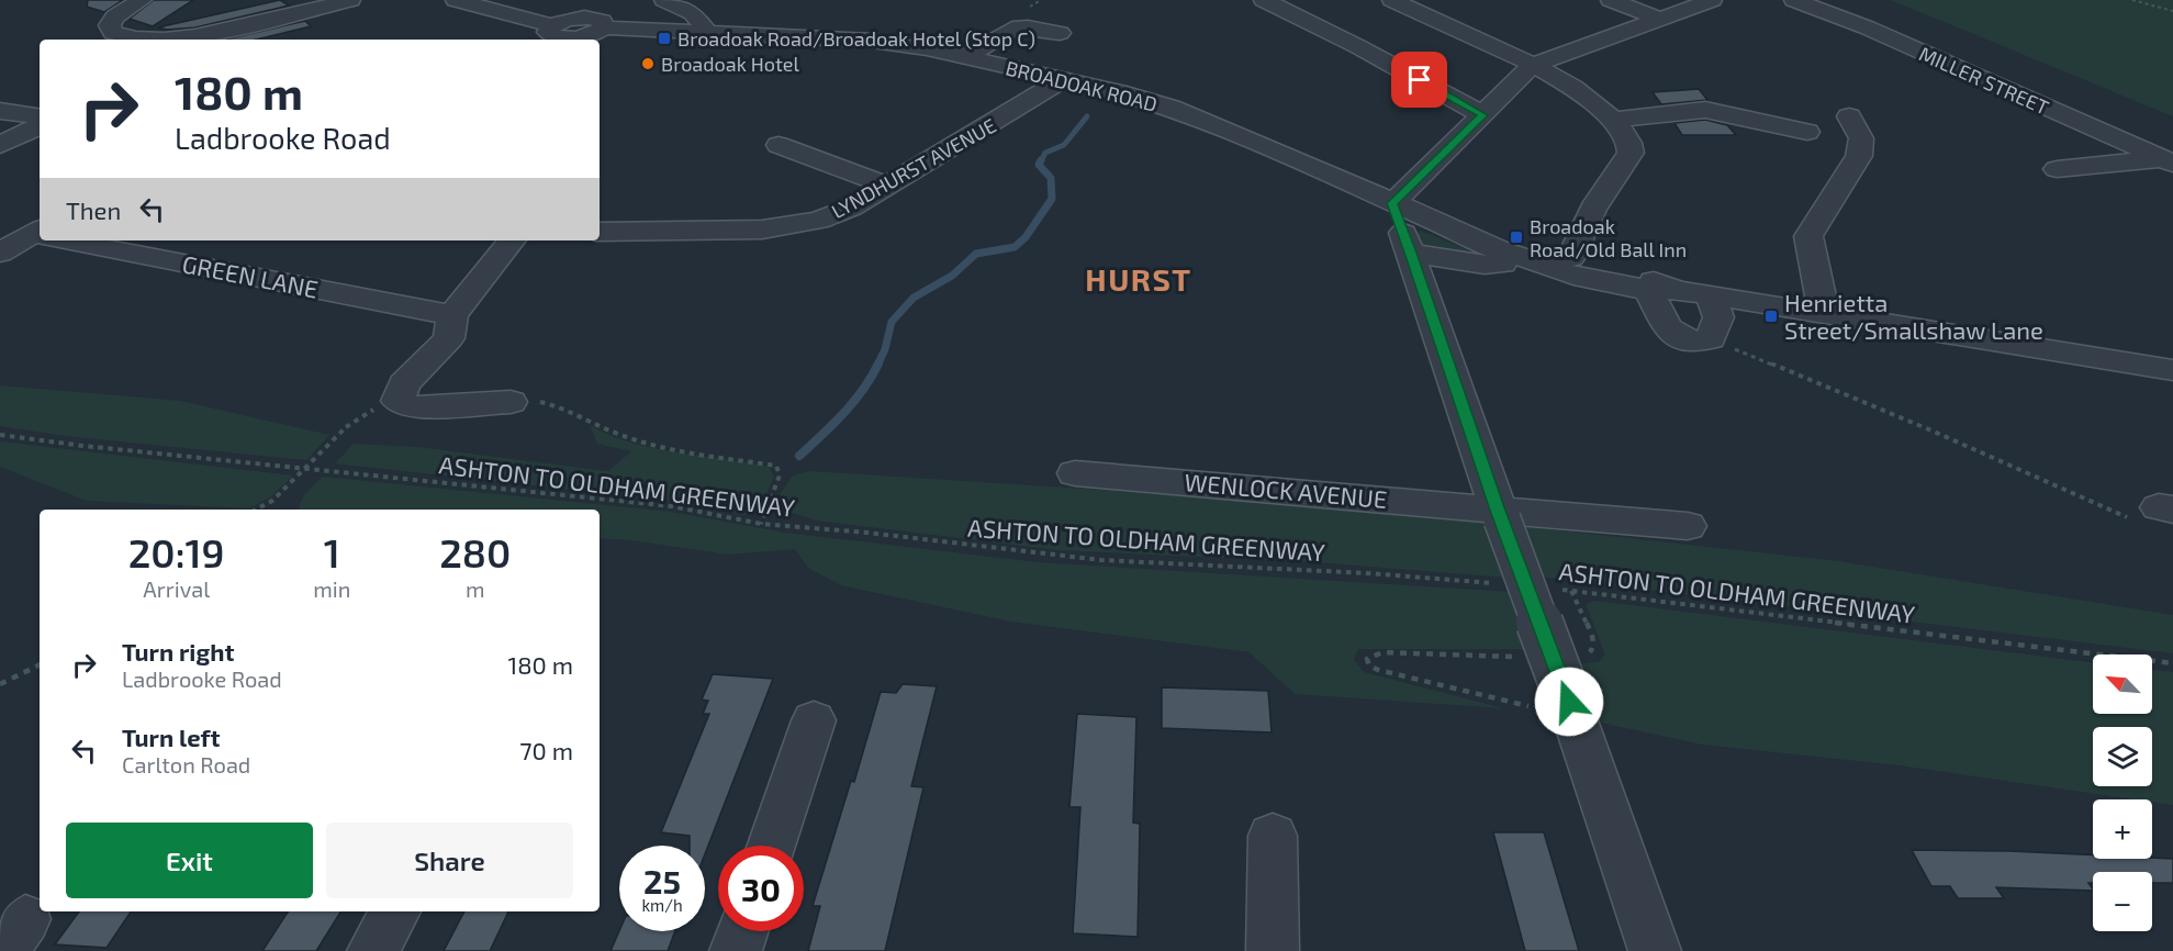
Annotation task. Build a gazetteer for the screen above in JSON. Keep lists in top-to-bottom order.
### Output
{
  "streets": {
    "street": [
      "MILLER STREET",
      "BROADOAK ROAD",
      "LYNDHURST AVENUE",
      "GREEN LANE",
      "WENLOCK AVENUE"
    ],
    "path": ["ASHTON TO OLDHAM GREENWAY"]
  },
  "crossings": [
    ["BROADOAK ROAD", "LYNDHURST AVENUE"]
  ],
  "districts": ["HURST"],
  "places": {
    "transit": ["Broadoak Road/Broadoak Hotel (Stop C)", "Broadoak Road/Old Ball Inn", "Henrietta Street/Smallshaw Lane"],
    "other": ["Broadoak Hotel"]
  },
  "north": "top left",
  "page": {
    "turn": ["180 m", "Ladbrooke Road"],
    "then": "Then",
    "eta": [
      "20:19",
      "Arrival",
      "1",
      "min",
      "280",
      "m"
    ],
    "list": [
      {
        "name": "Turn right",
        "note": "Ladbrooke Road",
        "value": "180 m"
      },
      {
        "name": "Turn left",
        "note": "Carlton Road",
        "value": "70 m"
      }
    ],
    "map_buttons": ["+", "−"],
    "buttons": ["Exit", "Share"],
    "speed": "25 km/h",
    "limit": "30"
  }
}
